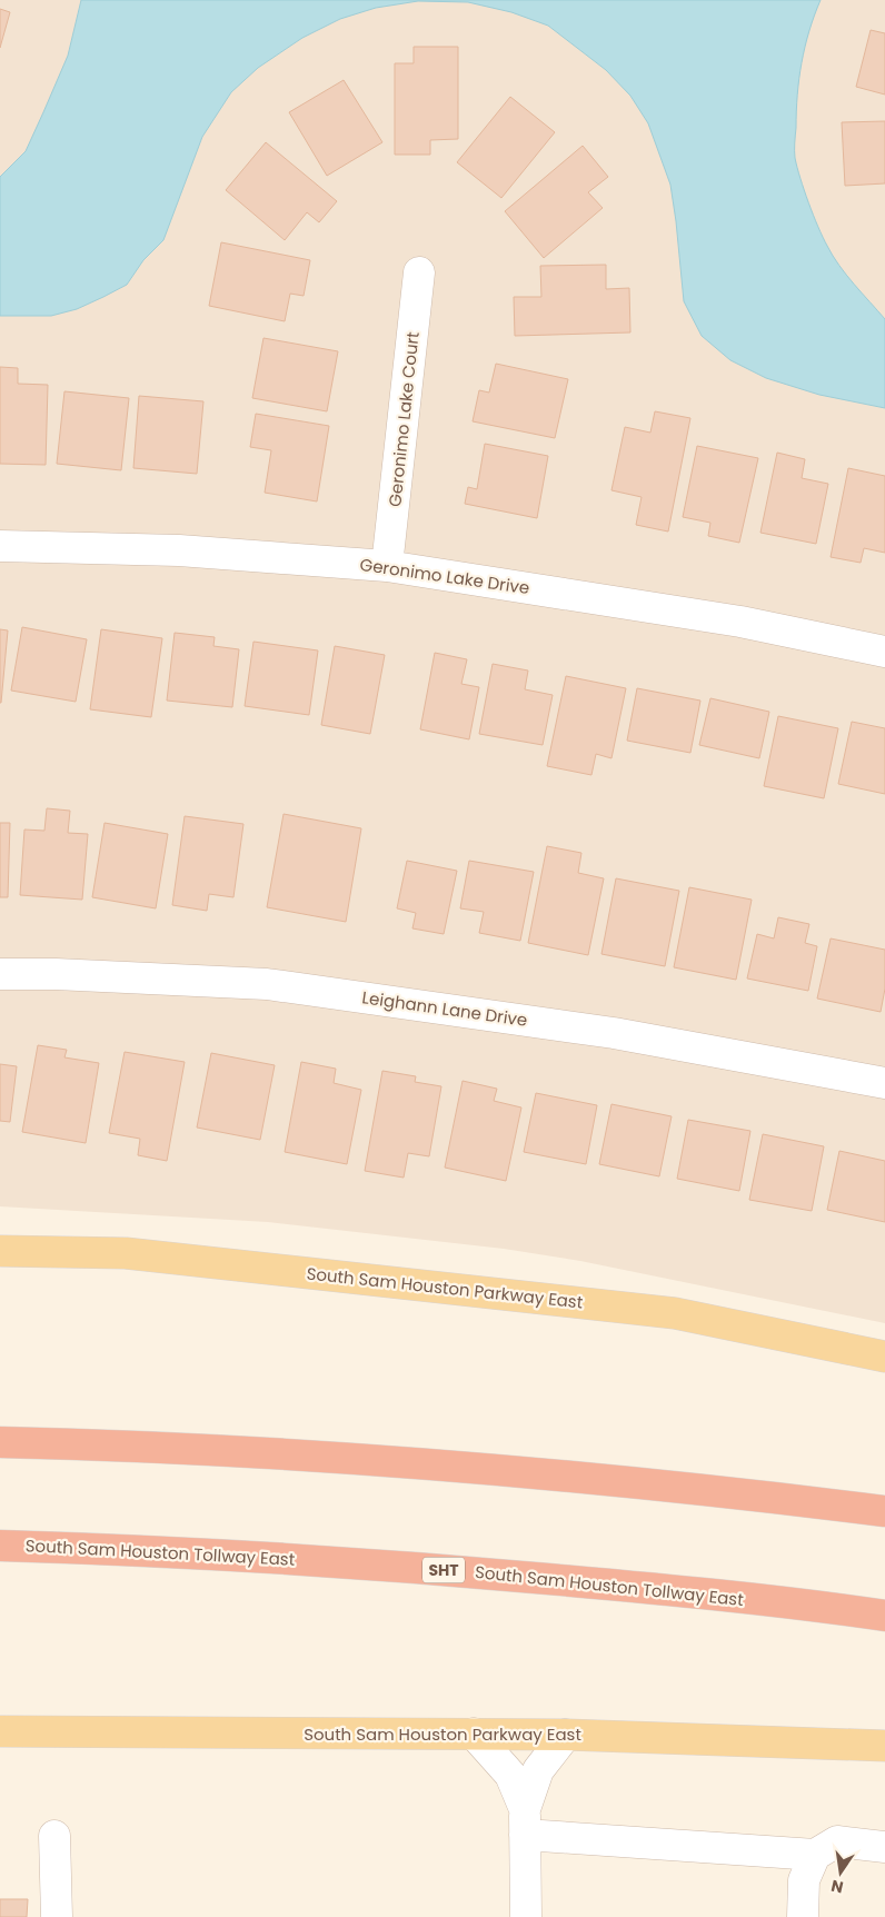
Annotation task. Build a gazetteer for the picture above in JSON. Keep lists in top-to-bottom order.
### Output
{
  "streets": {
    "highway": ["South Sam Houston Tollway East", "SHT"],
    "main road": ["South Sam Houston Parkway East"],
    "street": ["Geronimo Lake Court", "Geronimo Lake Drive", "Leighann Lane Drive"]
  },
  "crossings": [
    ["Geronimo Lake Court", "Geronimo Lake Drive"]
  ],
  "north": "bottom"
}
